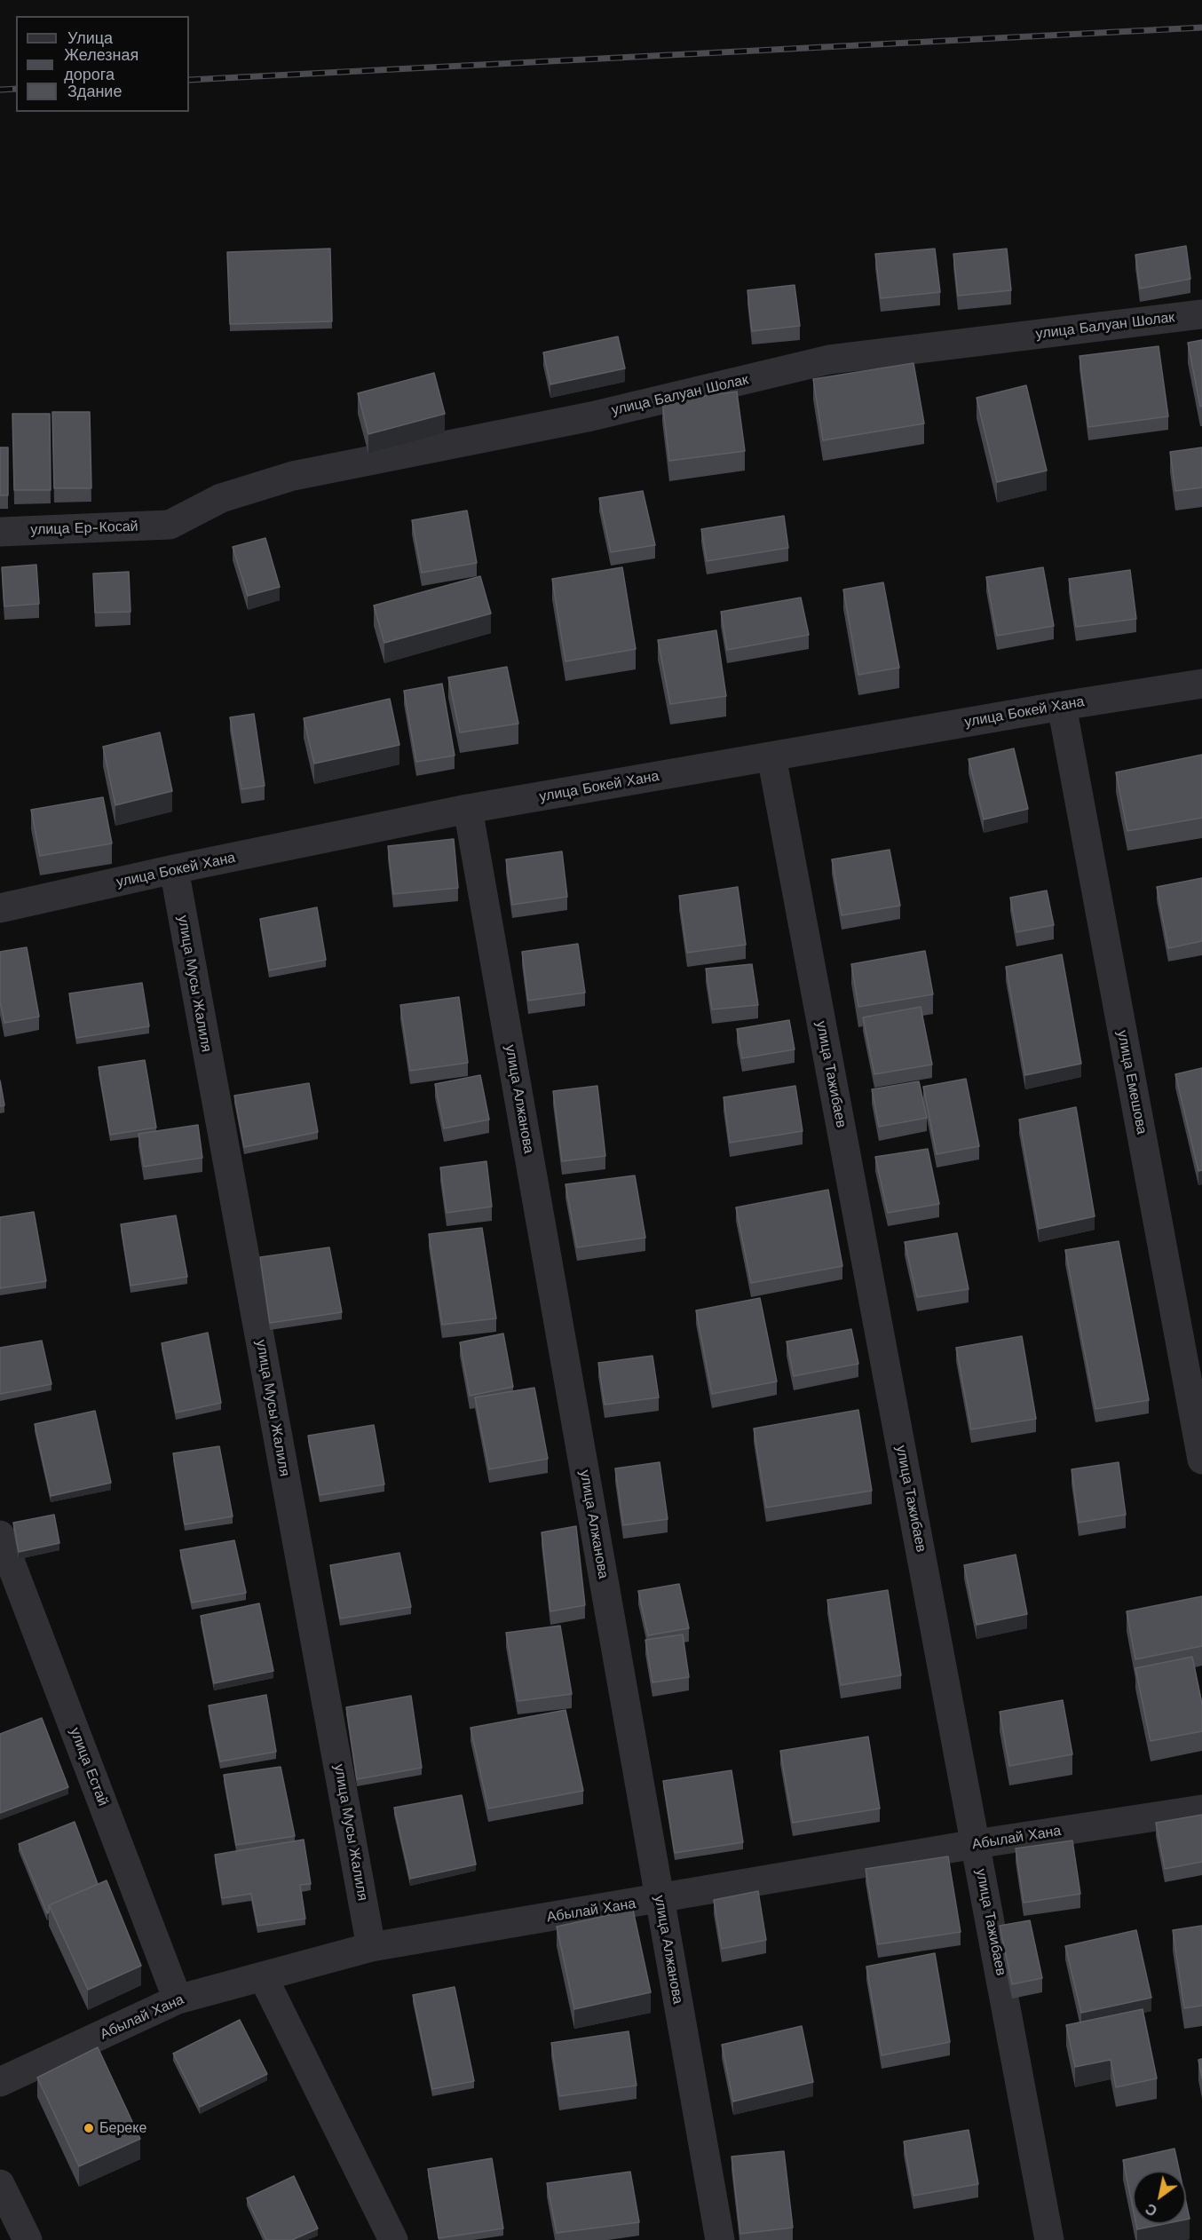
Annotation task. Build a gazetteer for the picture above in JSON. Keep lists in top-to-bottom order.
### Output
{
  "streets": {
    "street": [
      "улица Балуан Шолак",
      "улица Ер-Косай",
      "улица Бокей Хана",
      "улица Мусы Жалиля",
      "улица Тажибаев",
      "улица Емешова",
      "улица Алжанова",
      "улица Естай",
      "Абылай Хана"
    ]
  },
  "crossings": [
    ["улица Балуан Шолак", "улица Ер-Косай"],
    ["улица Бокей Хана", "улица Мусы Жалиля"],
    ["улица Бокей Хана", "улица Тажибаев"],
    ["улица Бокей Хана", "улица Емешова"],
    ["улица Бокей Хана", "улица Алжанова"],
    ["улица Мусы Жалиля", "Абылай Хана"],
    ["улица Тажибаев", "Абылай Хана"],
    ["улица Алжанова", "Абылай Хана"],
    ["улица Естай", "Абылай Хана"]
  ],
  "places": ["Береке"],
  "legend": ["Улица", "Железная дорога", "Здание"],
  "north": "bottom left"
}
